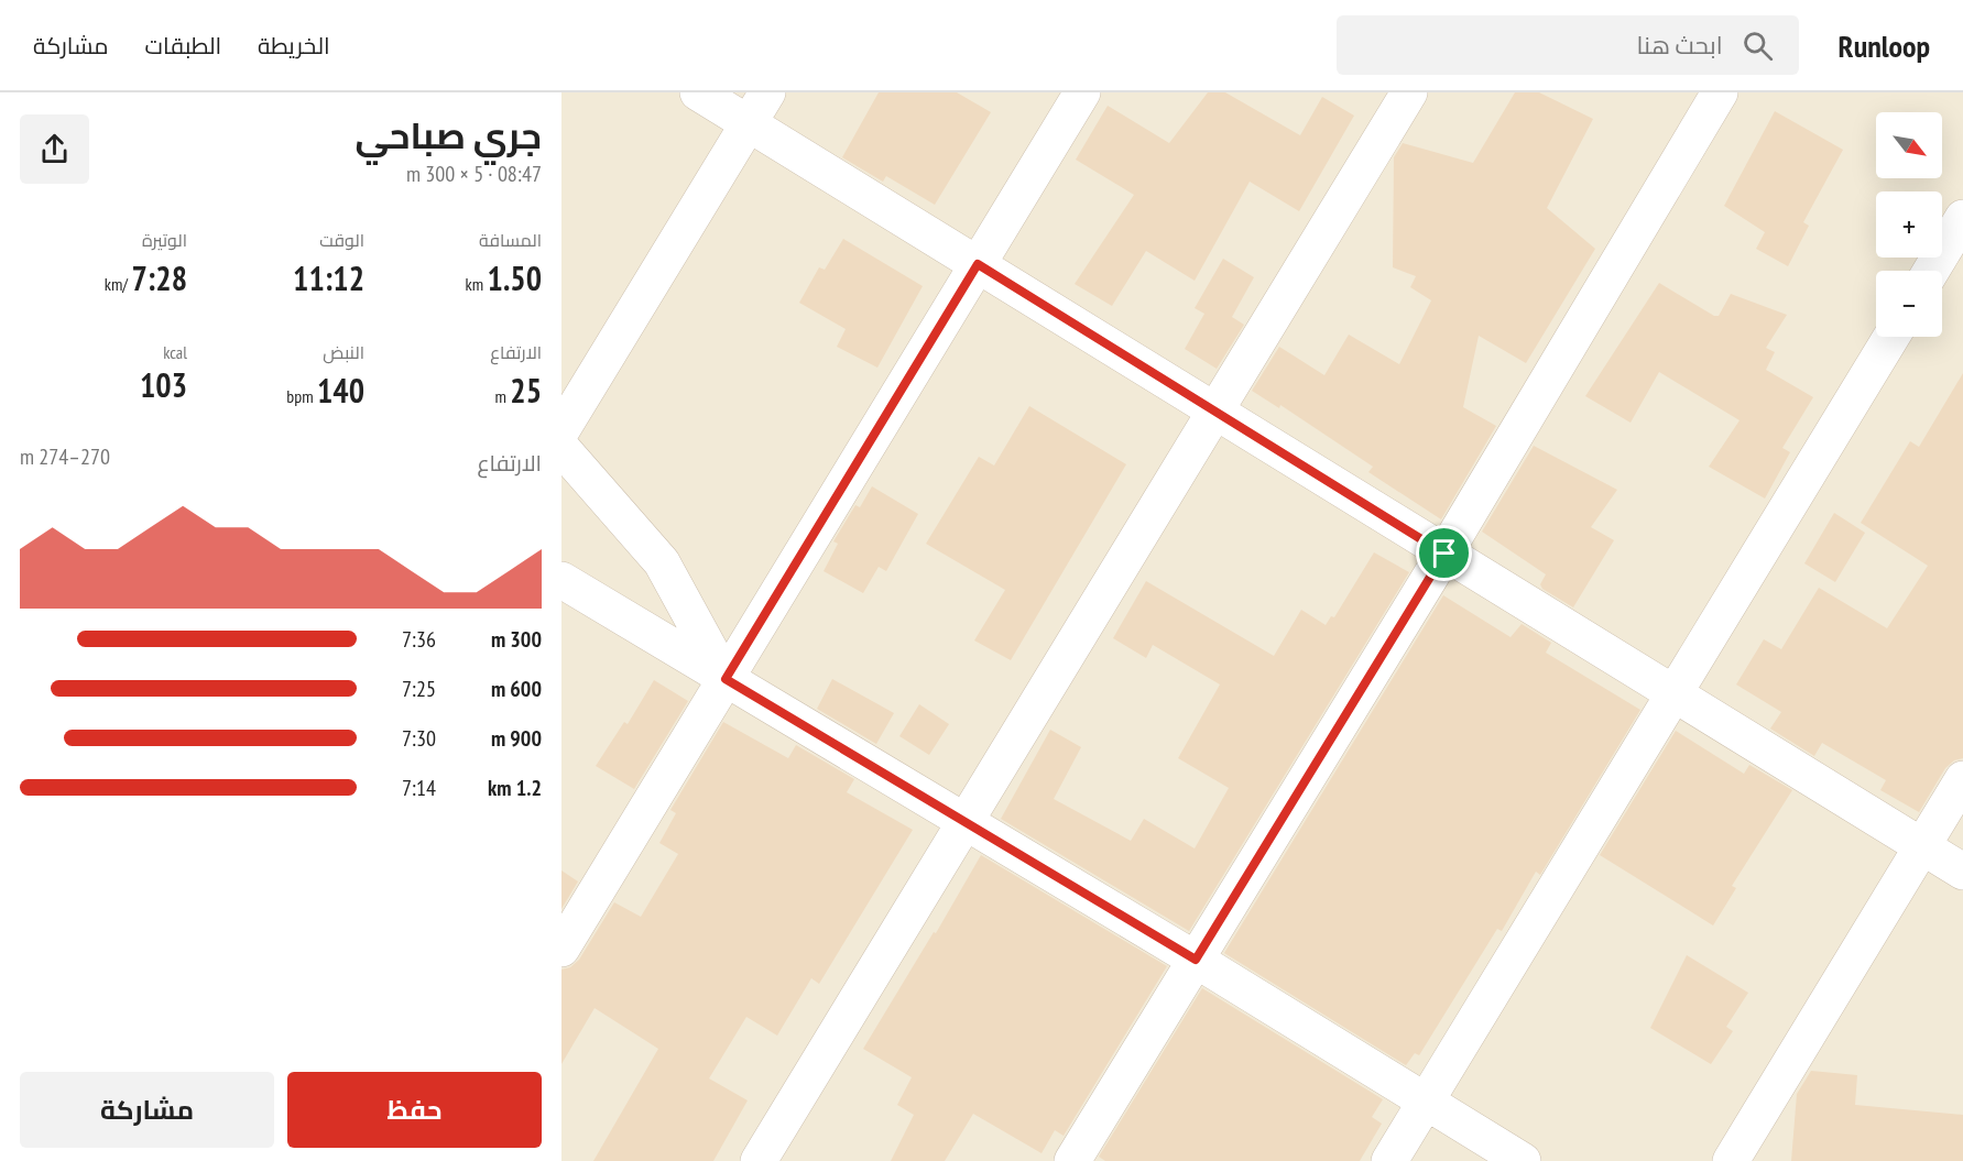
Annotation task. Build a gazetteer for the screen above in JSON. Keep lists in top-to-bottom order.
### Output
{
  "north": "bottom right",
  "page": {
    "header": "Runloop",
    "search": "ابحث هنا",
    "nav": ["الخريطة", "الطبقات", "مشاركة"],
    "heading": ["جري صباحي", "08:47 · 5 × 300 m"],
    "map_buttons": ["+", "−"],
    "stats": [
      ["المسافة", "1.50 km"],
      ["الوقت", "11:12"],
      ["الوتيرة", "7:28 /km"],
      ["الارتفاع", "25 m"],
      ["النبض", "140 bpm"],
      ["kcal", "103"]
    ],
    "chart": ["الارتفاع", "270–274 m"],
    "list": [
      {
        "name": "300 m",
        "note": "7:36"
      },
      {
        "name": "600 m",
        "note": "7:25"
      },
      {
        "name": "900 m",
        "note": "7:30"
      },
      {
        "name": "1.2 km",
        "note": "7:14"
      }
    ],
    "buttons": ["حفظ", "مشاركة"]
  }
}
